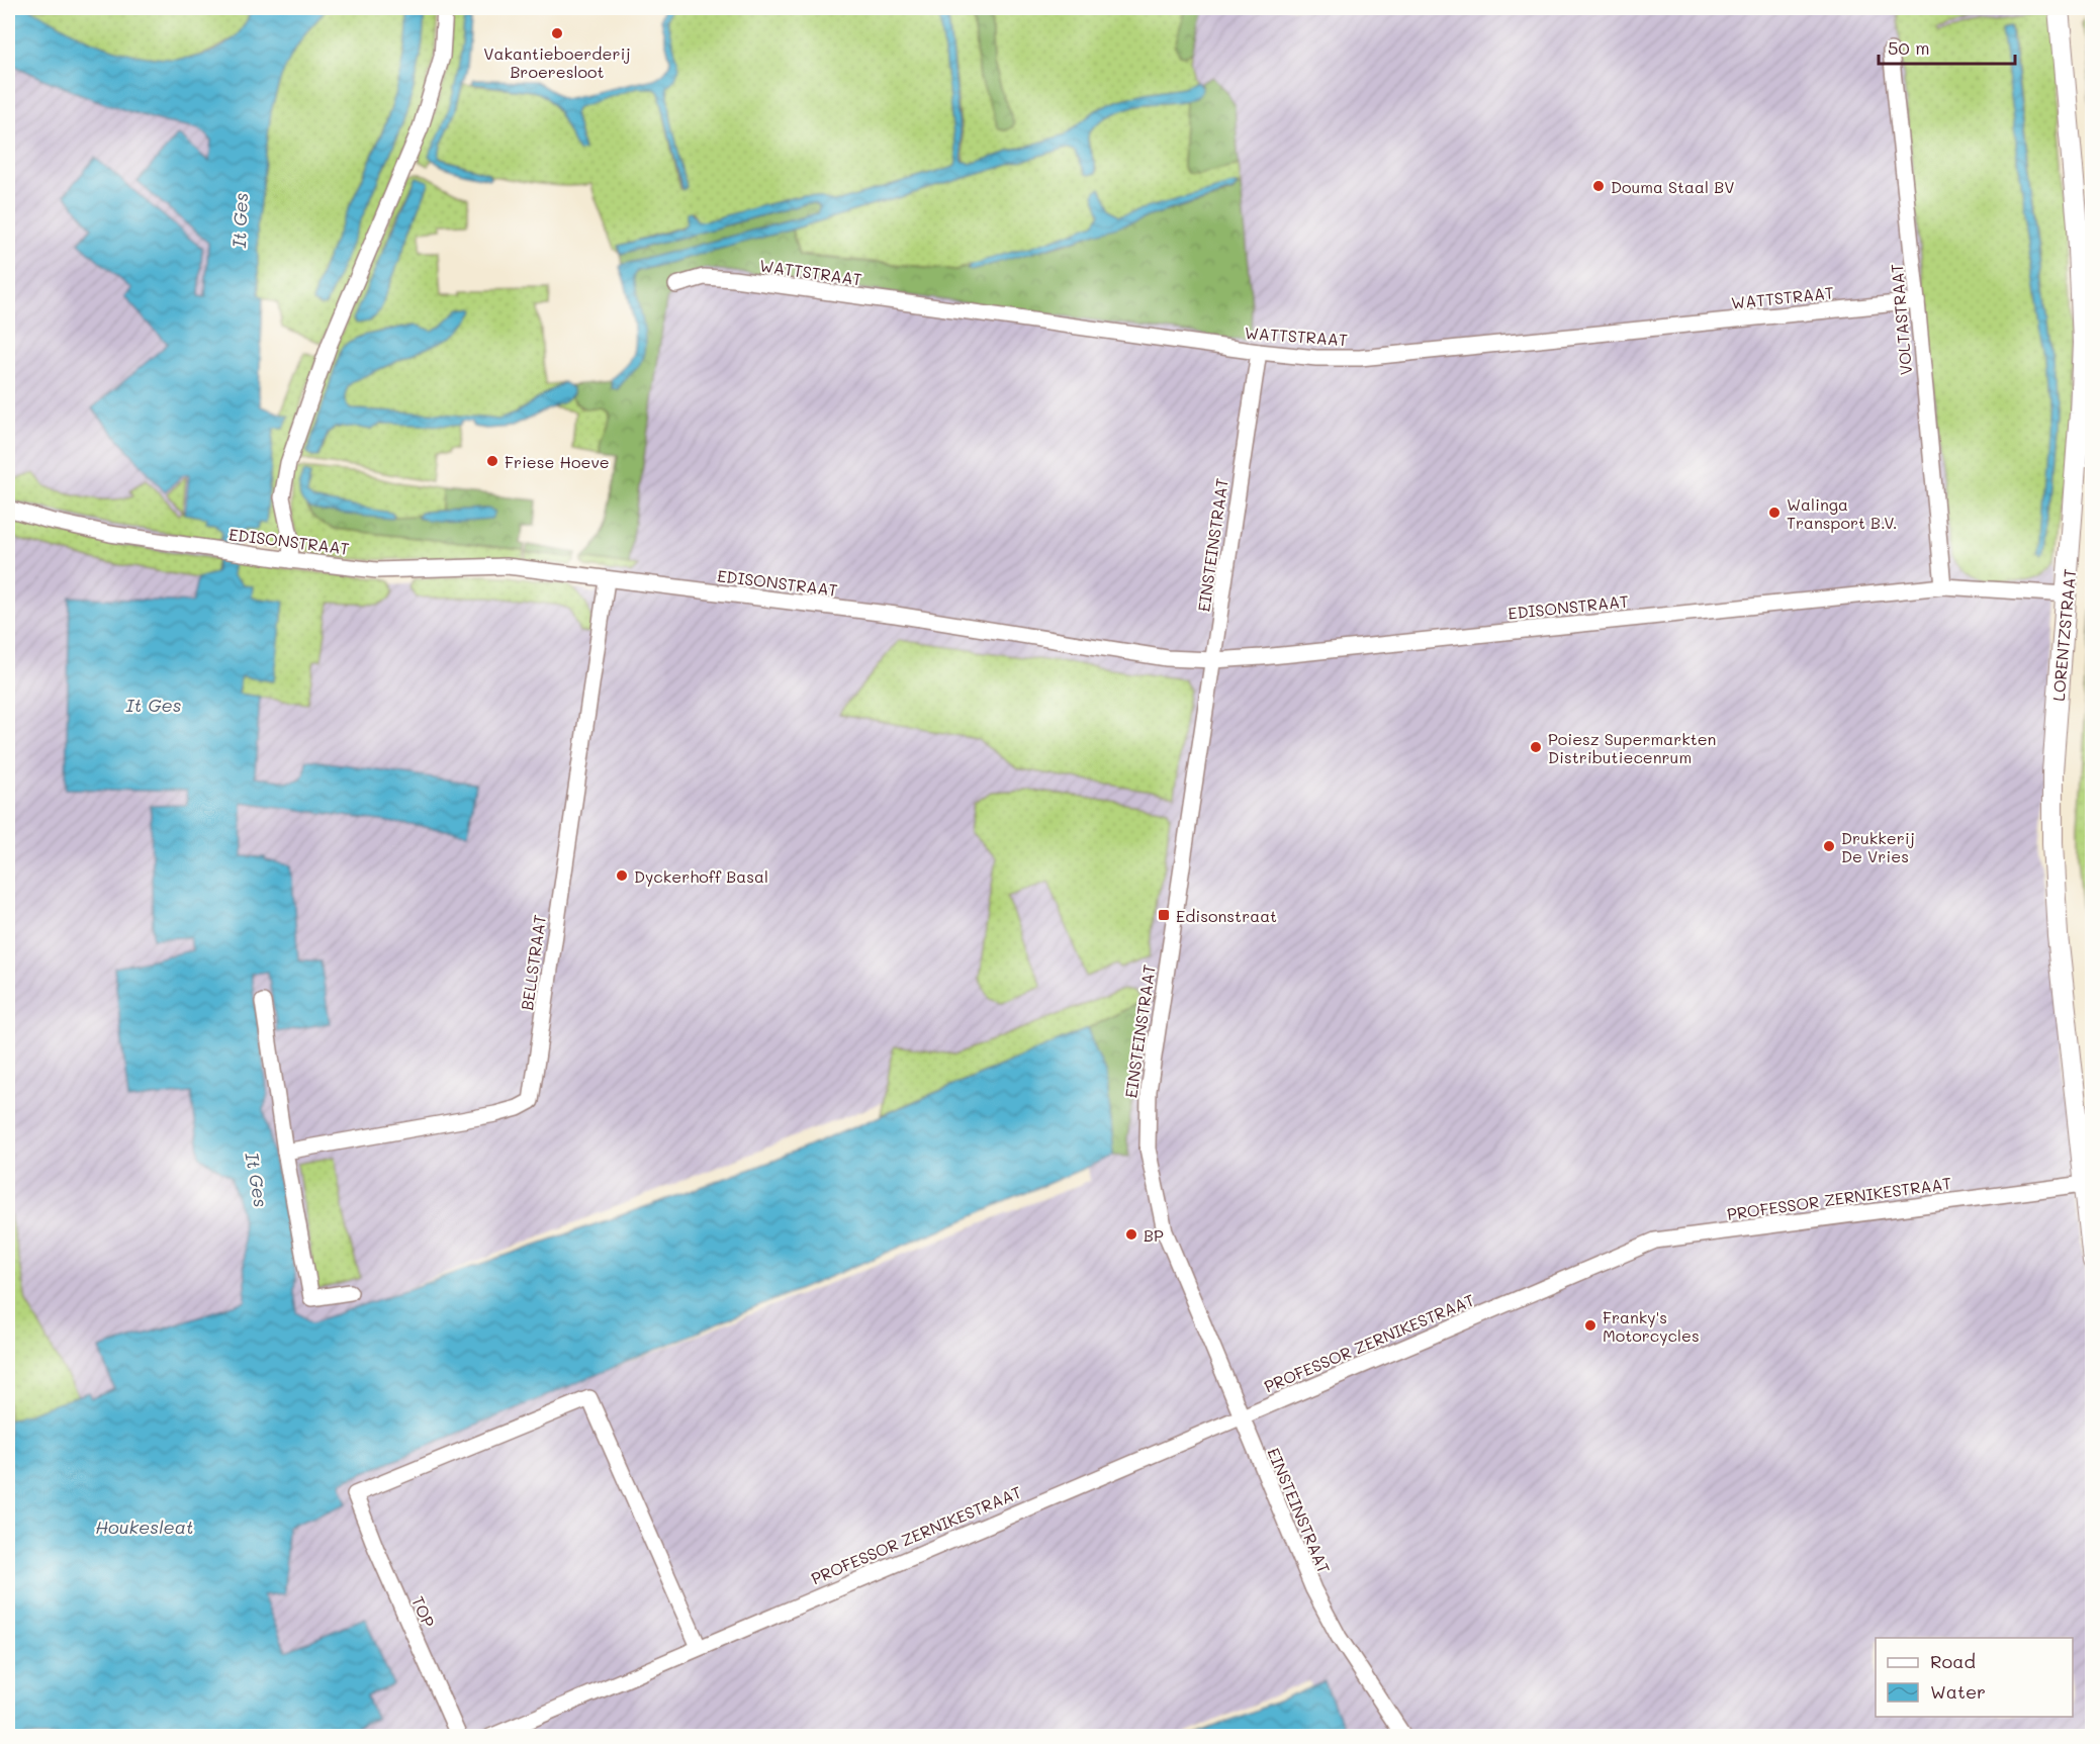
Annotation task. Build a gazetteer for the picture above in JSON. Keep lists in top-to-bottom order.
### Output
{
  "streets": {
    "street": [
      "WATTSTRAAT",
      "VOLTASTRAAT",
      "EDISONSTRAAT",
      "EINSTEINSTRAAT",
      "LORENTZSTRAAT",
      "BELLSTRAAT",
      "PROFESSOR ZERNIKESTRAAT",
      "TOP"
    ]
  },
  "crossings": [
    ["WATTSTRAAT", "VOLTASTRAAT"],
    ["WATTSTRAAT", "EINSTEINSTRAAT"],
    ["VOLTASTRAAT", "EDISONSTRAAT"],
    ["EDISONSTRAAT", "EINSTEINSTRAAT"],
    ["EDISONSTRAAT", "LORENTZSTRAAT"],
    ["EDISONSTRAAT", "BELLSTRAAT"],
    ["EINSTEINSTRAAT", "PROFESSOR ZERNIKESTRAAT"],
    ["LORENTZSTRAAT", "PROFESSOR ZERNIKESTRAAT"],
    ["PROFESSOR ZERNIKESTRAAT", "TOP"]
  ],
  "water": ["It Ges", "Houkesleat"],
  "places": {
    "other": [
      "Vakantieboerderij Broeresloot",
      "Douma Staal BV",
      "Friese Hoeve",
      "Walinga Transport B.V.",
      "Poiesz Supermarkten Distributiecenrum",
      "Drukkerij De Vries",
      "Dyckerhoff Basal",
      "BP",
      "Franky's Motorcycles"
    ],
    "transit": ["Edisonstraat"]
  },
  "legend": ["Road", "Water"],
  "scale_bar": "50 m"
}
